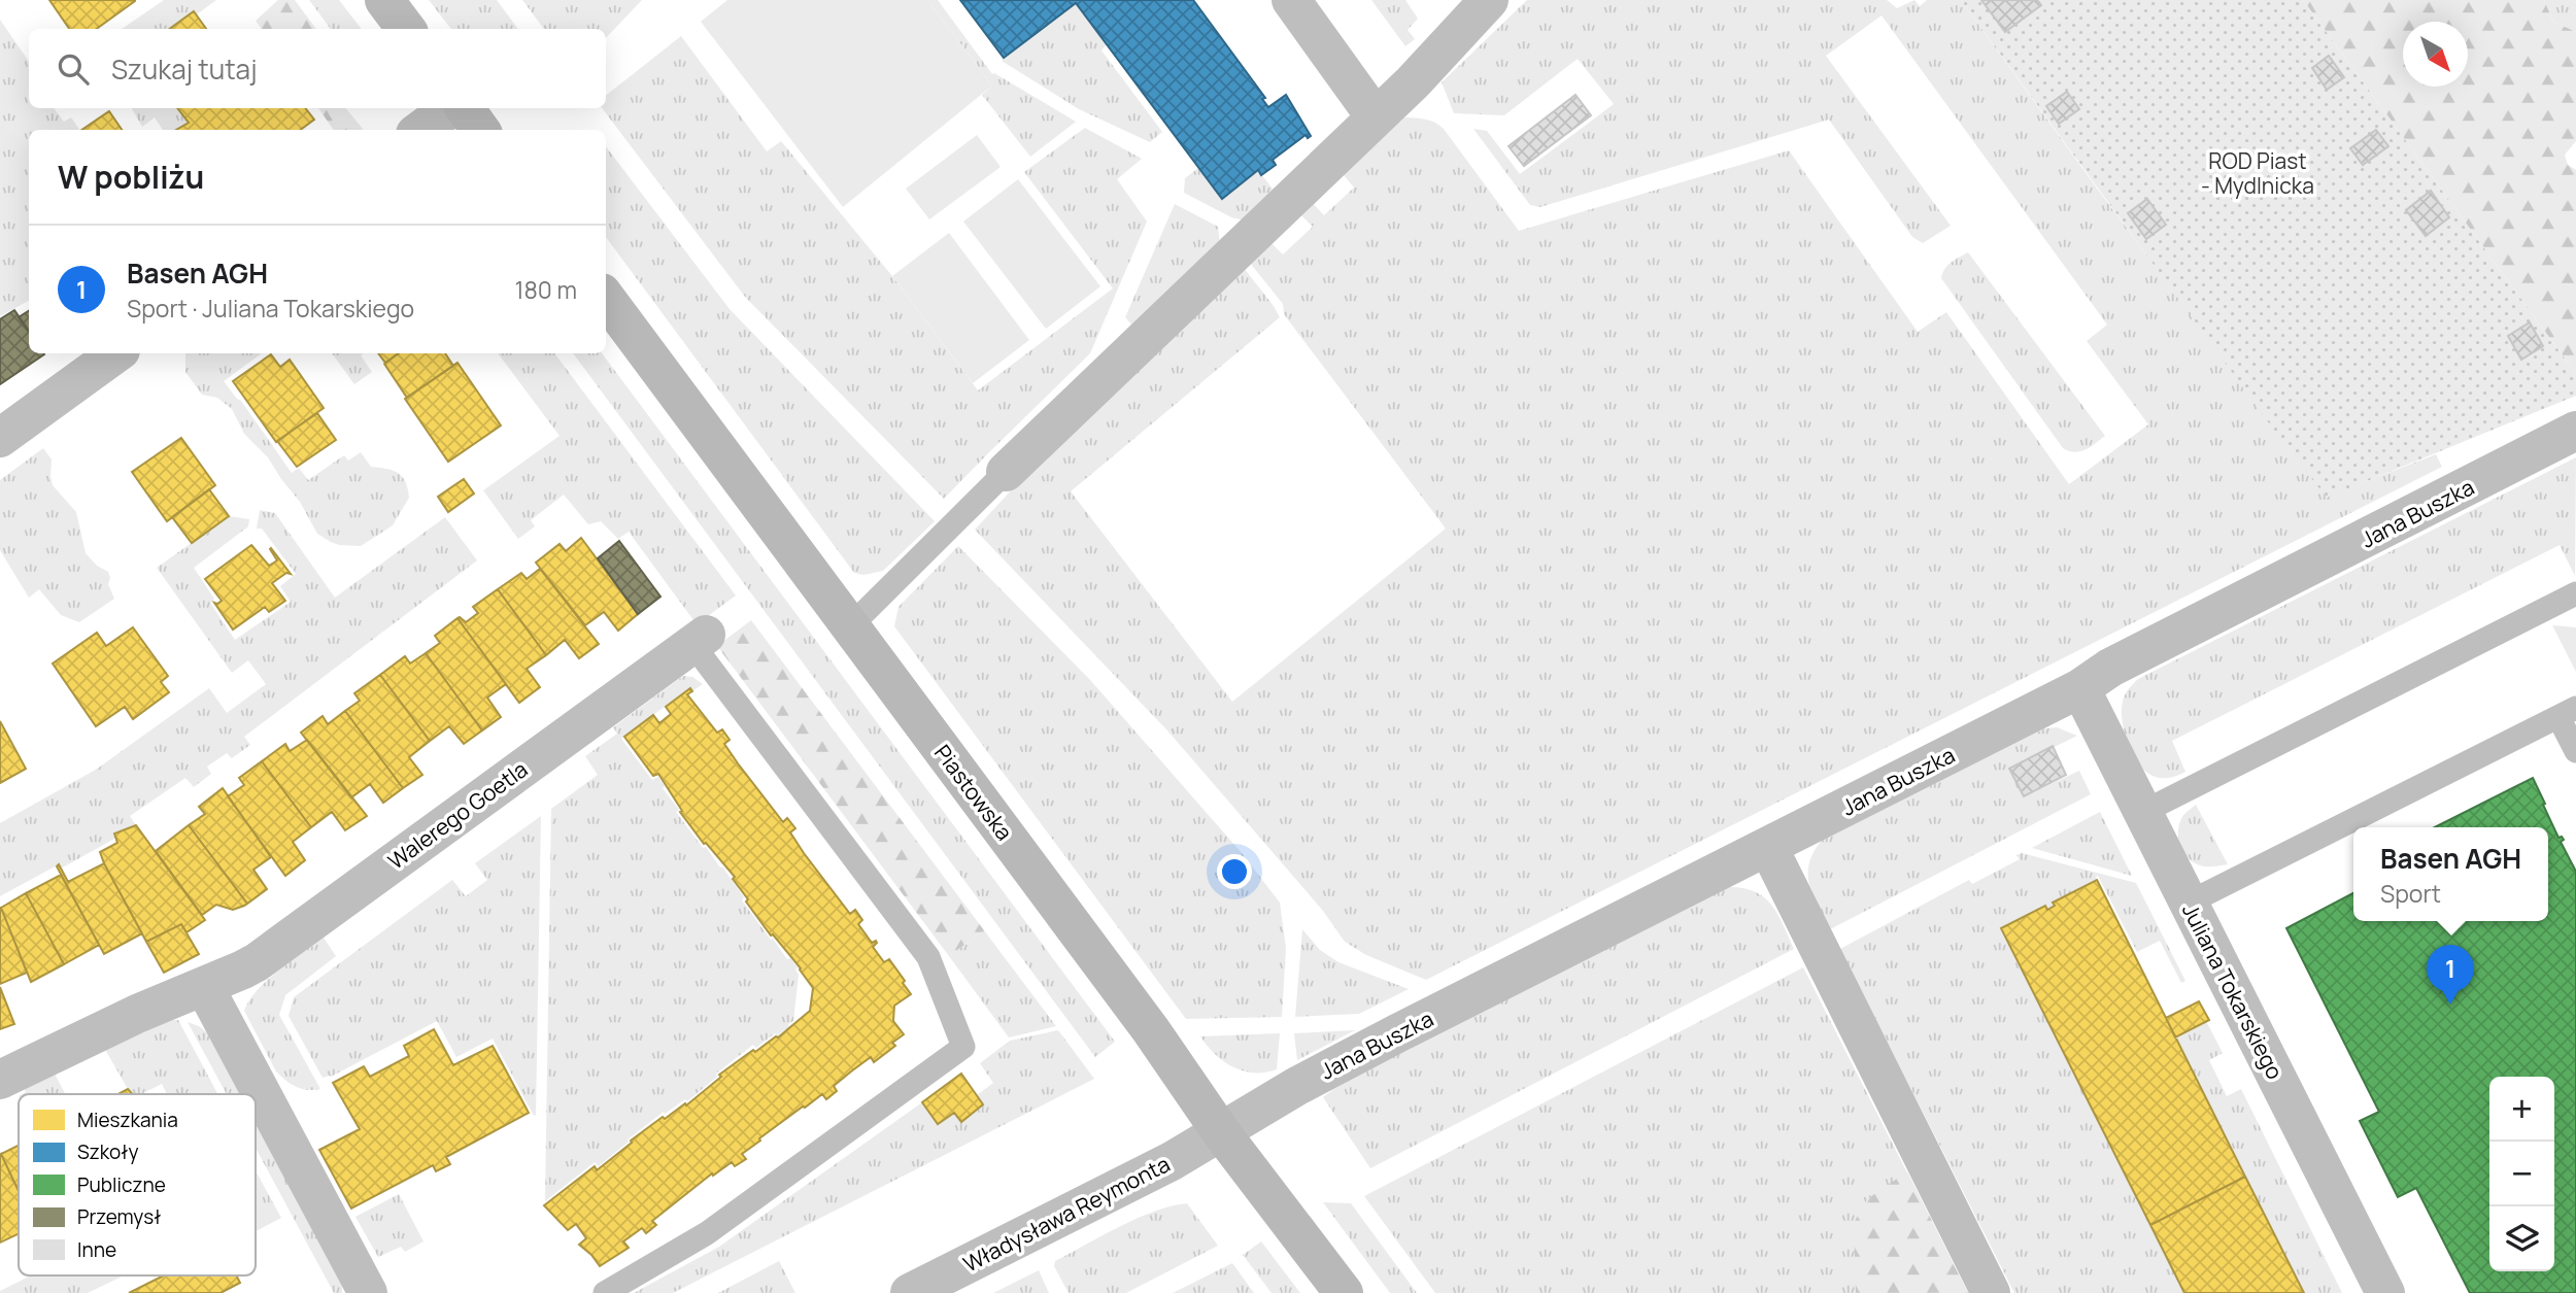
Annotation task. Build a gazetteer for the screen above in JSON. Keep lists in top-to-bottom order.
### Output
{
  "streets": {
    "street": [
      "Jana Buszka",
      "Piastowska",
      "Walerego Goetla",
      "Juliana Tokarskiego",
      "Władysława Reymonta"
    ]
  },
  "crossings": [
    ["Jana Buszka", "Piastowska"],
    ["Jana Buszka", "Juliana Tokarskiego"],
    ["Jana Buszka", "Władysława Reymonta"],
    ["Piastowska", "Władysława Reymonta"]
  ],
  "parks": ["ROD Piast - Mydlnicka"],
  "legend": [
    "Mieszkania",
    "Szkoły",
    "Publiczne",
    "Przemysł",
    "Inne"
  ],
  "north": "bottom right",
  "page": {
    "search": "Szukaj tutaj",
    "heading": "W pobliżu",
    "list": [
      {
        "mark": "1",
        "name": "Basen AGH",
        "note": "Sport · Juliana Tokarskiego",
        "value": "180 m"
      }
    ],
    "popup": ["Basen AGH", "Sport"],
    "pins": "1",
    "map_buttons": ["+", "−"]
  }
}
